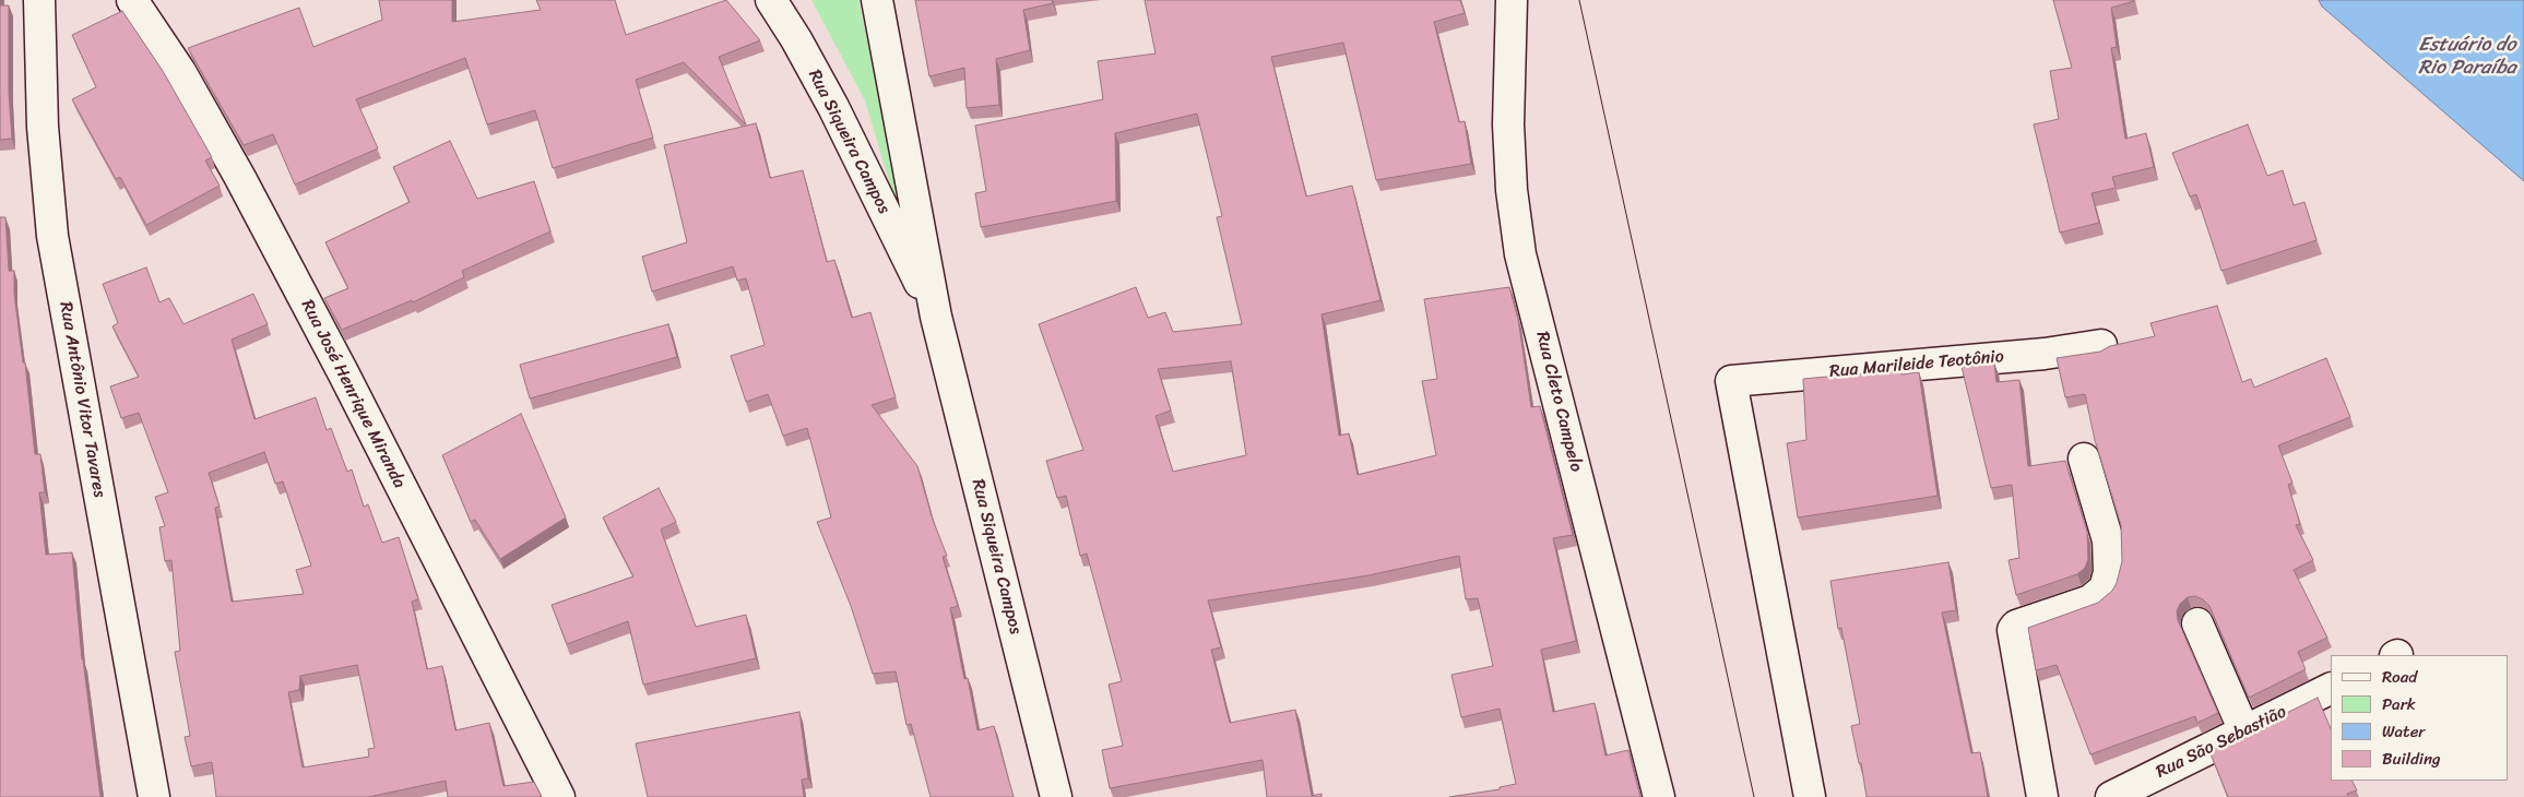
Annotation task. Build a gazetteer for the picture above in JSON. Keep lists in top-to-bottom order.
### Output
{
  "streets": {
    "street": [
      "Rua Siqueira Campos",
      "Rua Marileide Teotônio",
      "Rua José Henrique Miranda",
      "Rua Antônio Vitor Tavares",
      "Rua Cleto Campelo",
      "Rua São Sebastião"
    ]
  },
  "water": ["Estuário do Rio Paraíba"],
  "legend": [
    "Road",
    "Park",
    "Water",
    "Building"
  ]
}
